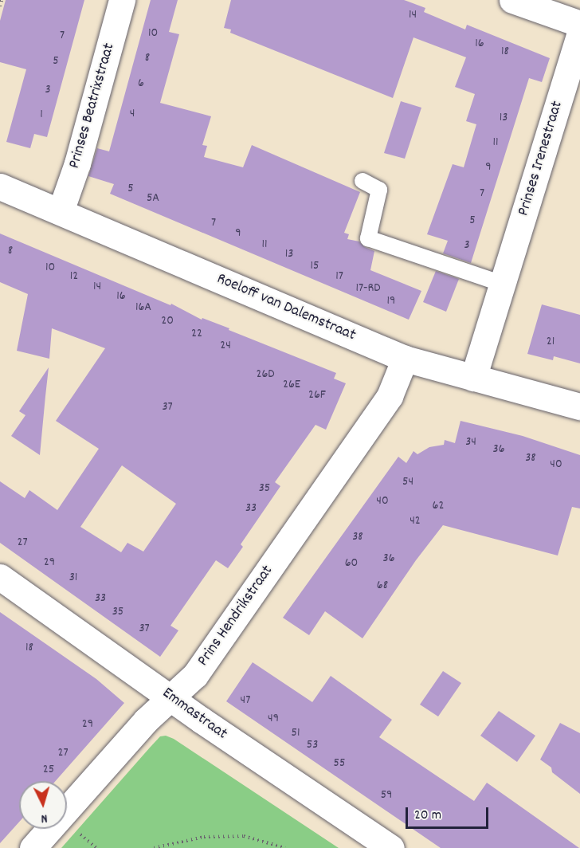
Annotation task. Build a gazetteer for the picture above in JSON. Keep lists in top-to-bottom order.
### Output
{
  "streets": {
    "street": [
      "Prinses Beatrixstraat",
      "Prinses Irenestraat",
      "Roeloff van Dalemstraat",
      "Prins Hendrikstraat",
      "Emmastraat"
    ]
  },
  "crossings": [
    ["Prinses Beatrixstraat", "Roeloff van Dalemstraat"],
    ["Prinses Irenestraat", "Roeloff van Dalemstraat"],
    ["Roeloff van Dalemstraat", "Prins Hendrikstraat"],
    ["Prins Hendrikstraat", "Emmastraat"]
  ],
  "house_numbers": [
    "14",
    "10",
    "7",
    "16",
    "18",
    "8",
    "5",
    "6",
    "3",
    "4",
    "1",
    "13",
    "11",
    "9",
    "5",
    "7",
    "5A",
    "5",
    "7",
    "9",
    "11",
    "3",
    "8",
    "13",
    "15",
    "10",
    "12",
    "17",
    "14",
    "17-RD",
    "16",
    "19",
    "16A",
    "20",
    "22",
    "21",
    "24",
    "26D",
    "26E",
    "26F",
    "37",
    "34",
    "36",
    "38",
    "40",
    "54",
    "35",
    "40",
    "62",
    "33",
    "42",
    "38",
    "27",
    "36",
    "29",
    "60",
    "31",
    "68",
    "33",
    "35",
    "37",
    "18",
    "47",
    "49",
    "29",
    "51",
    "53",
    "27",
    "55",
    "25",
    "59"
  ],
  "scale_bar": "20 m",
  "north": "bottom"
}
